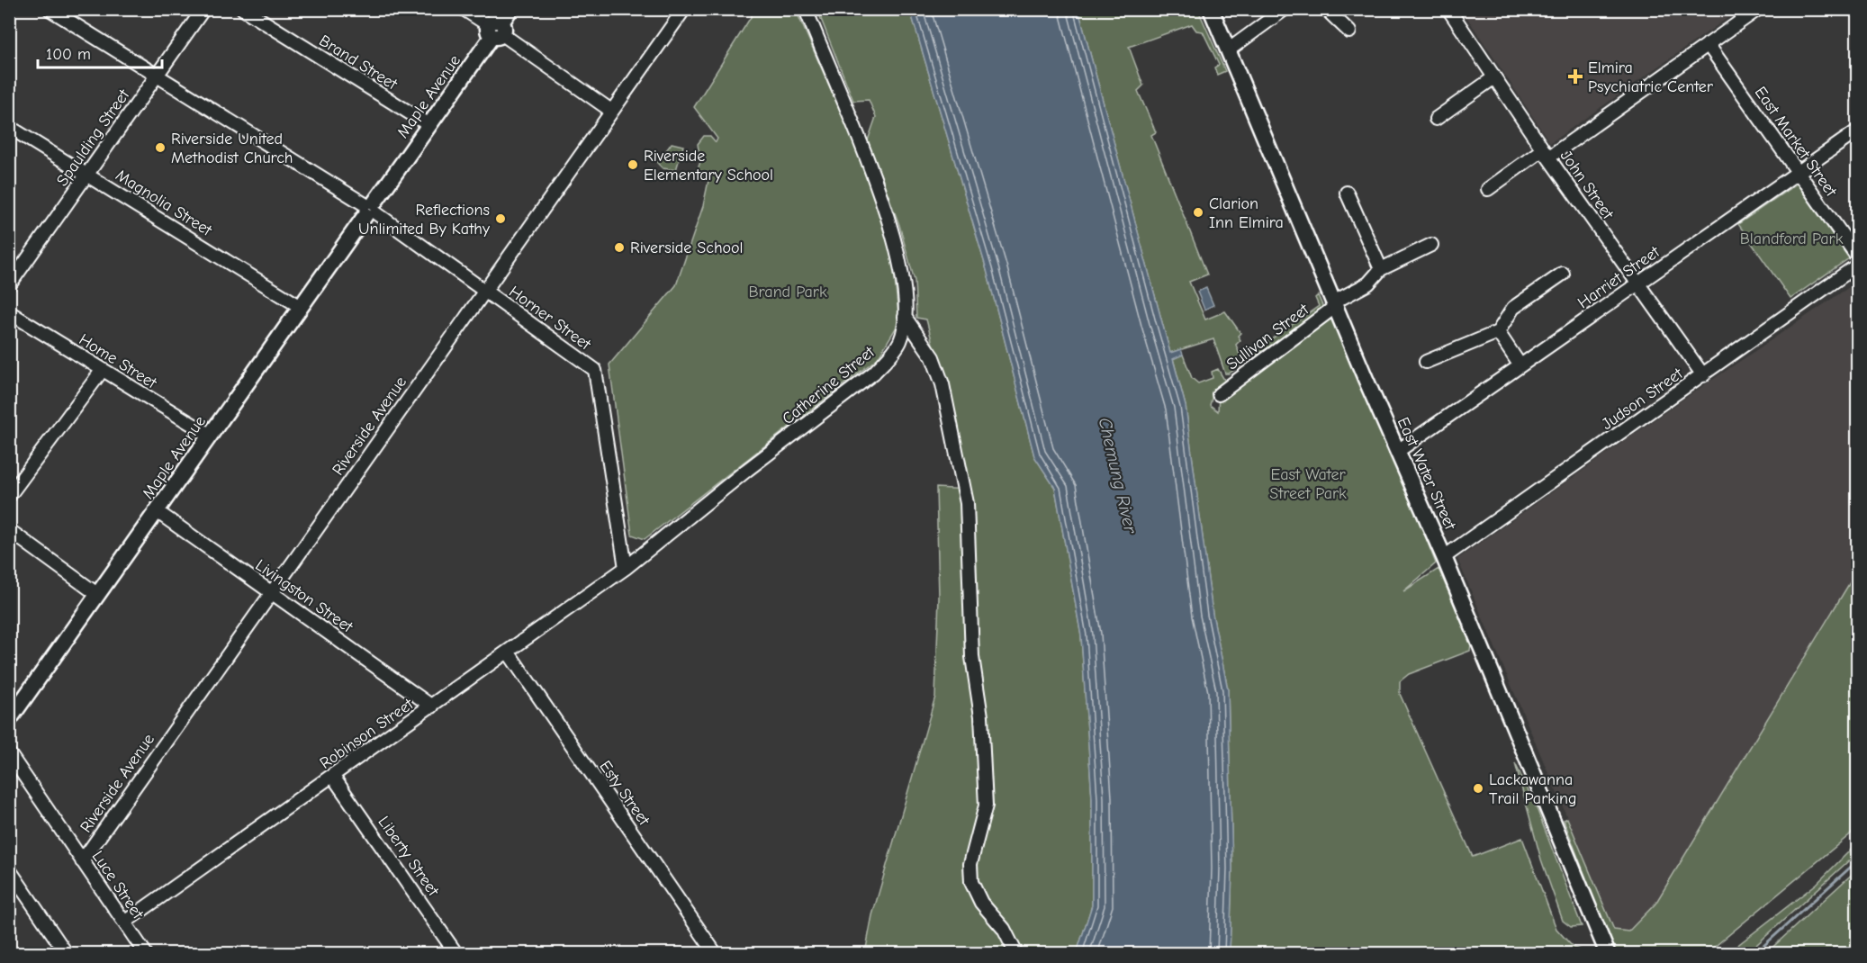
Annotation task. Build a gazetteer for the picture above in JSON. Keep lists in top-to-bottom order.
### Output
{
  "streets": {
    "main road": ["Maple Avenue", "East Water Street"],
    "street": [
      "Brand Street",
      "Spaulding Street",
      "East Market Street",
      "John Street",
      "Magnolia Street",
      "Harriet Street",
      "Horner Street",
      "Sullivan Street",
      "Home Street",
      "Catherine Street",
      "Judson Street",
      "Riverside Avenue",
      "Livingston Street",
      "Robinson Street",
      "Esty Street",
      "Liberty Street",
      "Luce Street"
    ]
  },
  "crossings": [
    ["Brand Street", "Maple Avenue"],
    ["Maple Avenue", "Magnolia Street"],
    ["Maple Avenue", "Horner Street"],
    ["Maple Avenue", "Home Street"],
    ["Maple Avenue", "Livingston Street"],
    ["Spaulding Street", "Magnolia Street"],
    ["Spaulding Street", "Horner Street"],
    ["East Market Street", "Harriet Street"],
    ["John Street", "Harriet Street"],
    ["John Street", "Judson Street"],
    ["Harriet Street", "East Water Street"],
    ["Horner Street", "Catherine Street"],
    ["Horner Street", "Riverside Avenue"],
    ["Horner Street", "Robinson Street"],
    ["Sullivan Street", "East Water Street"],
    ["Catherine Street", "Robinson Street"],
    ["Judson Street", "East Water Street"],
    ["Riverside Avenue", "Livingston Street"],
    ["Riverside Avenue", "Luce Street"],
    ["Livingston Street", "Robinson Street"],
    ["Robinson Street", "Esty Street"],
    ["Robinson Street", "Liberty Street"],
    ["Robinson Street", "Luce Street"]
  ],
  "water": ["Chemung River"],
  "parks": ["Blandford Park", "Brand Park", "East Water Street Park"],
  "places": {
    "health": ["Elmira Psychiatric Center"],
    "other": [
      "Riverside United Methodist Church",
      "Riverside Elementary School",
      "Clarion Inn Elmira",
      "Reflections Unlimited By Kathy",
      "Riverside School",
      "Lackawanna Trail Parking"
    ]
  },
  "scale_bar": "100 m"
}
